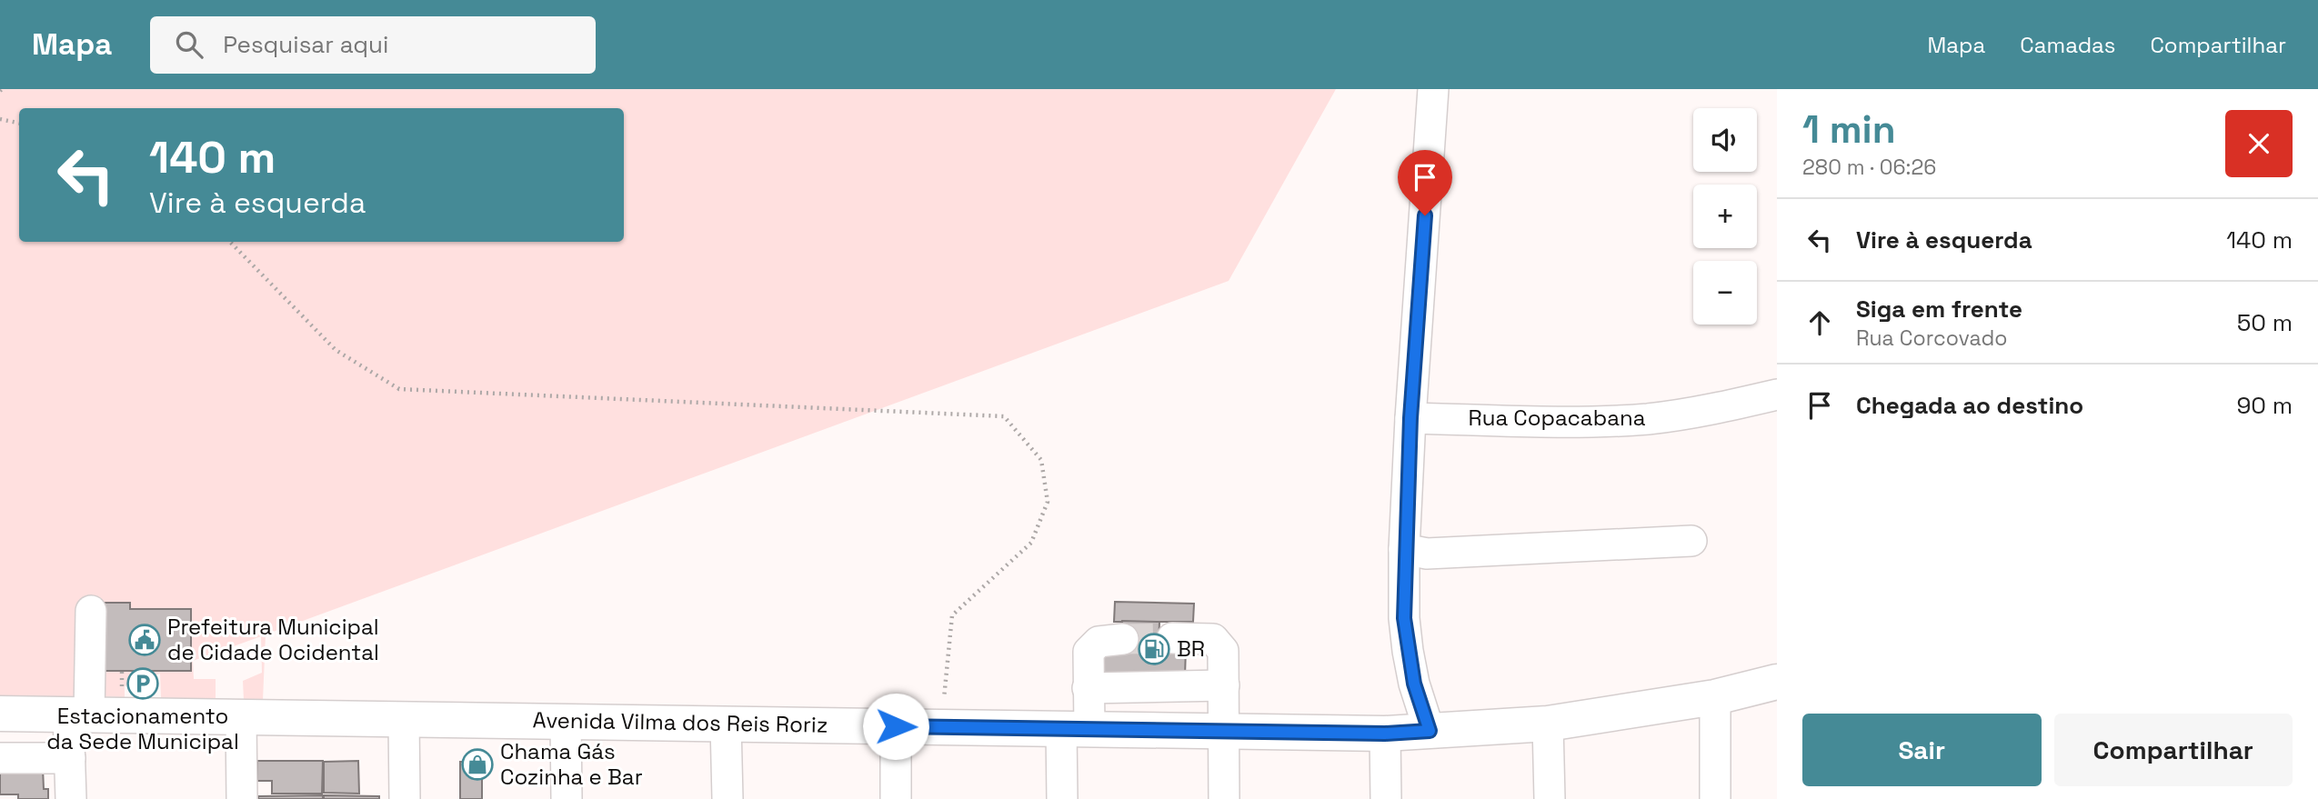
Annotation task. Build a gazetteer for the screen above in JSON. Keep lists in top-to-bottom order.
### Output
{
  "streets": {
    "main road": ["Avenida Vilma dos Reis Roriz"],
    "street": ["Rua Copacabana"]
  },
  "places": {
    "public building": ["Prefeitura Municipal de Cidade Ocidental"],
    "fuel station": ["BR"],
    "parking": ["Estacionamento da Sede Municipal"],
    "shop": ["Chama Gás Cozinha e Bar"]
  },
  "page": {
    "header": "Mapa",
    "search": "Pesquisar aqui",
    "nav": ["Mapa", "Camadas", "Compartilhar"],
    "heading": ["1 min", "280 m · 06:26"],
    "map_buttons": ["+", "−"],
    "turn": ["140 m", "Vire à esquerda"],
    "list": [
      {
        "name": "Vire à esquerda",
        "value": "140 m"
      },
      {
        "name": "Siga em frente",
        "note": "Rua Corcovado",
        "value": "50 m"
      },
      {
        "name": "Chegada ao destino",
        "value": "90 m"
      }
    ],
    "buttons": ["Sair", "Compartilhar"]
  }
}
